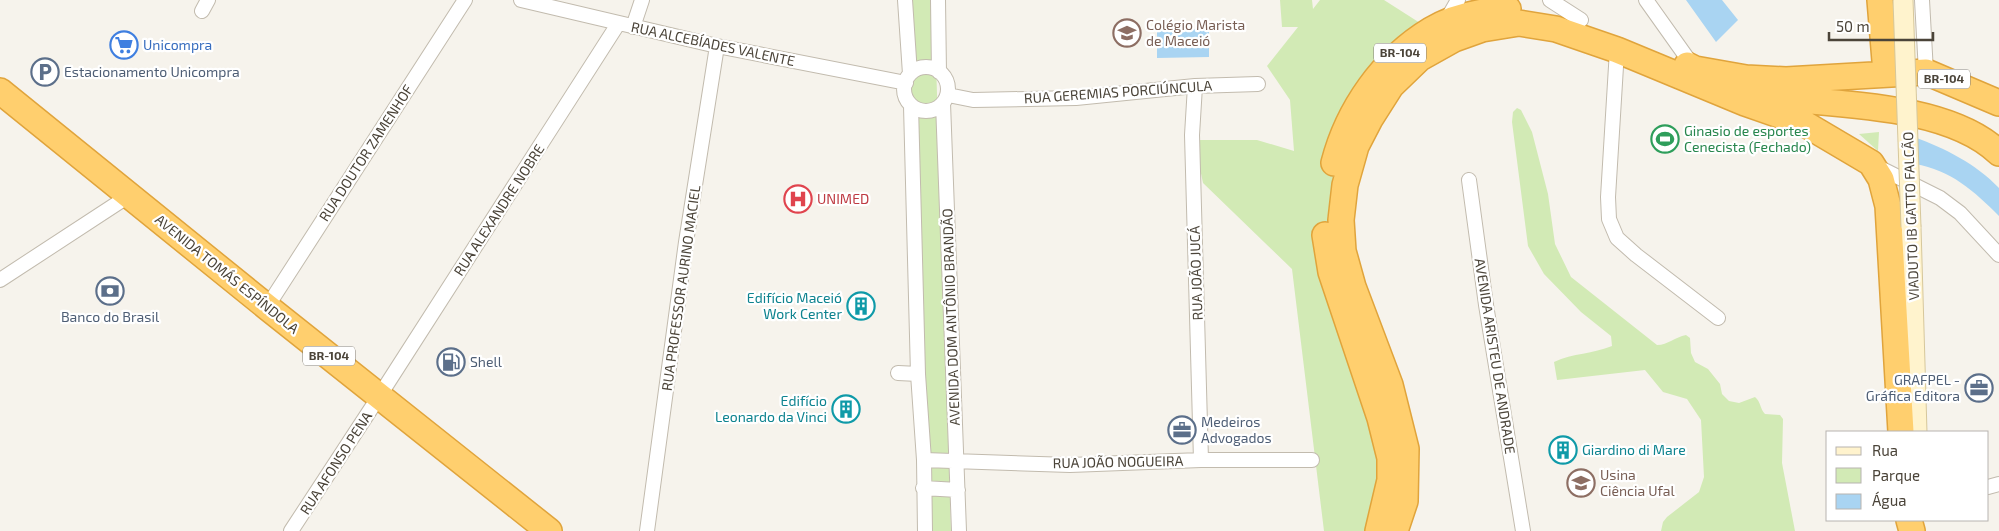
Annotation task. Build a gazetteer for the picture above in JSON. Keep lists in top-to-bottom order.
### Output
{
  "streets": {
    "highway": ["BR-104", "AVENIDA TOMÁS ESPÍNDOLA"],
    "main road": ["VIADUTO IB GATTO FALCÃO"],
    "street": [
      "RUA ALCEBÍADES VALENTE",
      "RUA GEREMIAS PORCIÚNCULA",
      "RUA DOUTOR ZAMENHOF",
      "RUA ALEXANDRE NOBRE",
      "RUA JOÃO JUCÁ",
      "RUA PROFESSOR AURINO MACIEL",
      "AVENIDA DOM ANTÔNIO BRANDÃO",
      "AVENIDA ARISTEU DE ANDRADE",
      "RUA JOÃO NOGUEIRA",
      "RUA AFONSO PENA"
    ]
  },
  "crossings": [
    ["RUA ALCEBÍADES VALENTE", "RUA GEREMIAS PORCIÚNCULA"],
    ["RUA ALCEBÍADES VALENTE", "RUA ALEXANDRE NOBRE"],
    ["RUA ALCEBÍADES VALENTE", "RUA PROFESSOR AURINO MACIEL"],
    ["RUA ALCEBÍADES VALENTE", "AVENIDA DOM ANTÔNIO BRANDÃO"],
    ["RUA GEREMIAS PORCIÚNCULA", "RUA JOÃO JUCÁ"],
    ["RUA GEREMIAS PORCIÚNCULA", "AVENIDA DOM ANTÔNIO BRANDÃO"],
    ["RUA DOUTOR ZAMENHOF", "AVENIDA TOMÁS ESPÍNDOLA"],
    ["RUA ALEXANDRE NOBRE", "AVENIDA TOMÁS ESPÍNDOLA"],
    ["RUA ALEXANDRE NOBRE", "RUA AFONSO PENA"],
    ["RUA JOÃO JUCÁ", "RUA JOÃO NOGUEIRA"],
    ["AVENIDA TOMÁS ESPÍNDOLA", "RUA AFONSO PENA"],
    ["AVENIDA DOM ANTÔNIO BRANDÃO", "RUA JOÃO NOGUEIRA"]
  ],
  "places": {
    "school or university": ["Colégio Marista de Maceió", "Usina Ciência Ufal"],
    "supermarket": ["Unicompra"],
    "parking": ["Estacionamento Unicompra"],
    "sports": ["Ginasio de esportes Cenecista (Fechado)"],
    "hospital": ["UNIMED"],
    "bank": ["Banco do Brasil"],
    "building": ["Edifício Maceió Work Center", "Edifício Leonardo da Vinci", "Giardino di Mare"],
    "fuel station": ["Shell"],
    "office": ["GRAFPEL - Gráfica Editora", "Medeiros Advogados"]
  },
  "legend": ["Rua", "Parque", "Água"],
  "scale_bar": "50 m"
}
